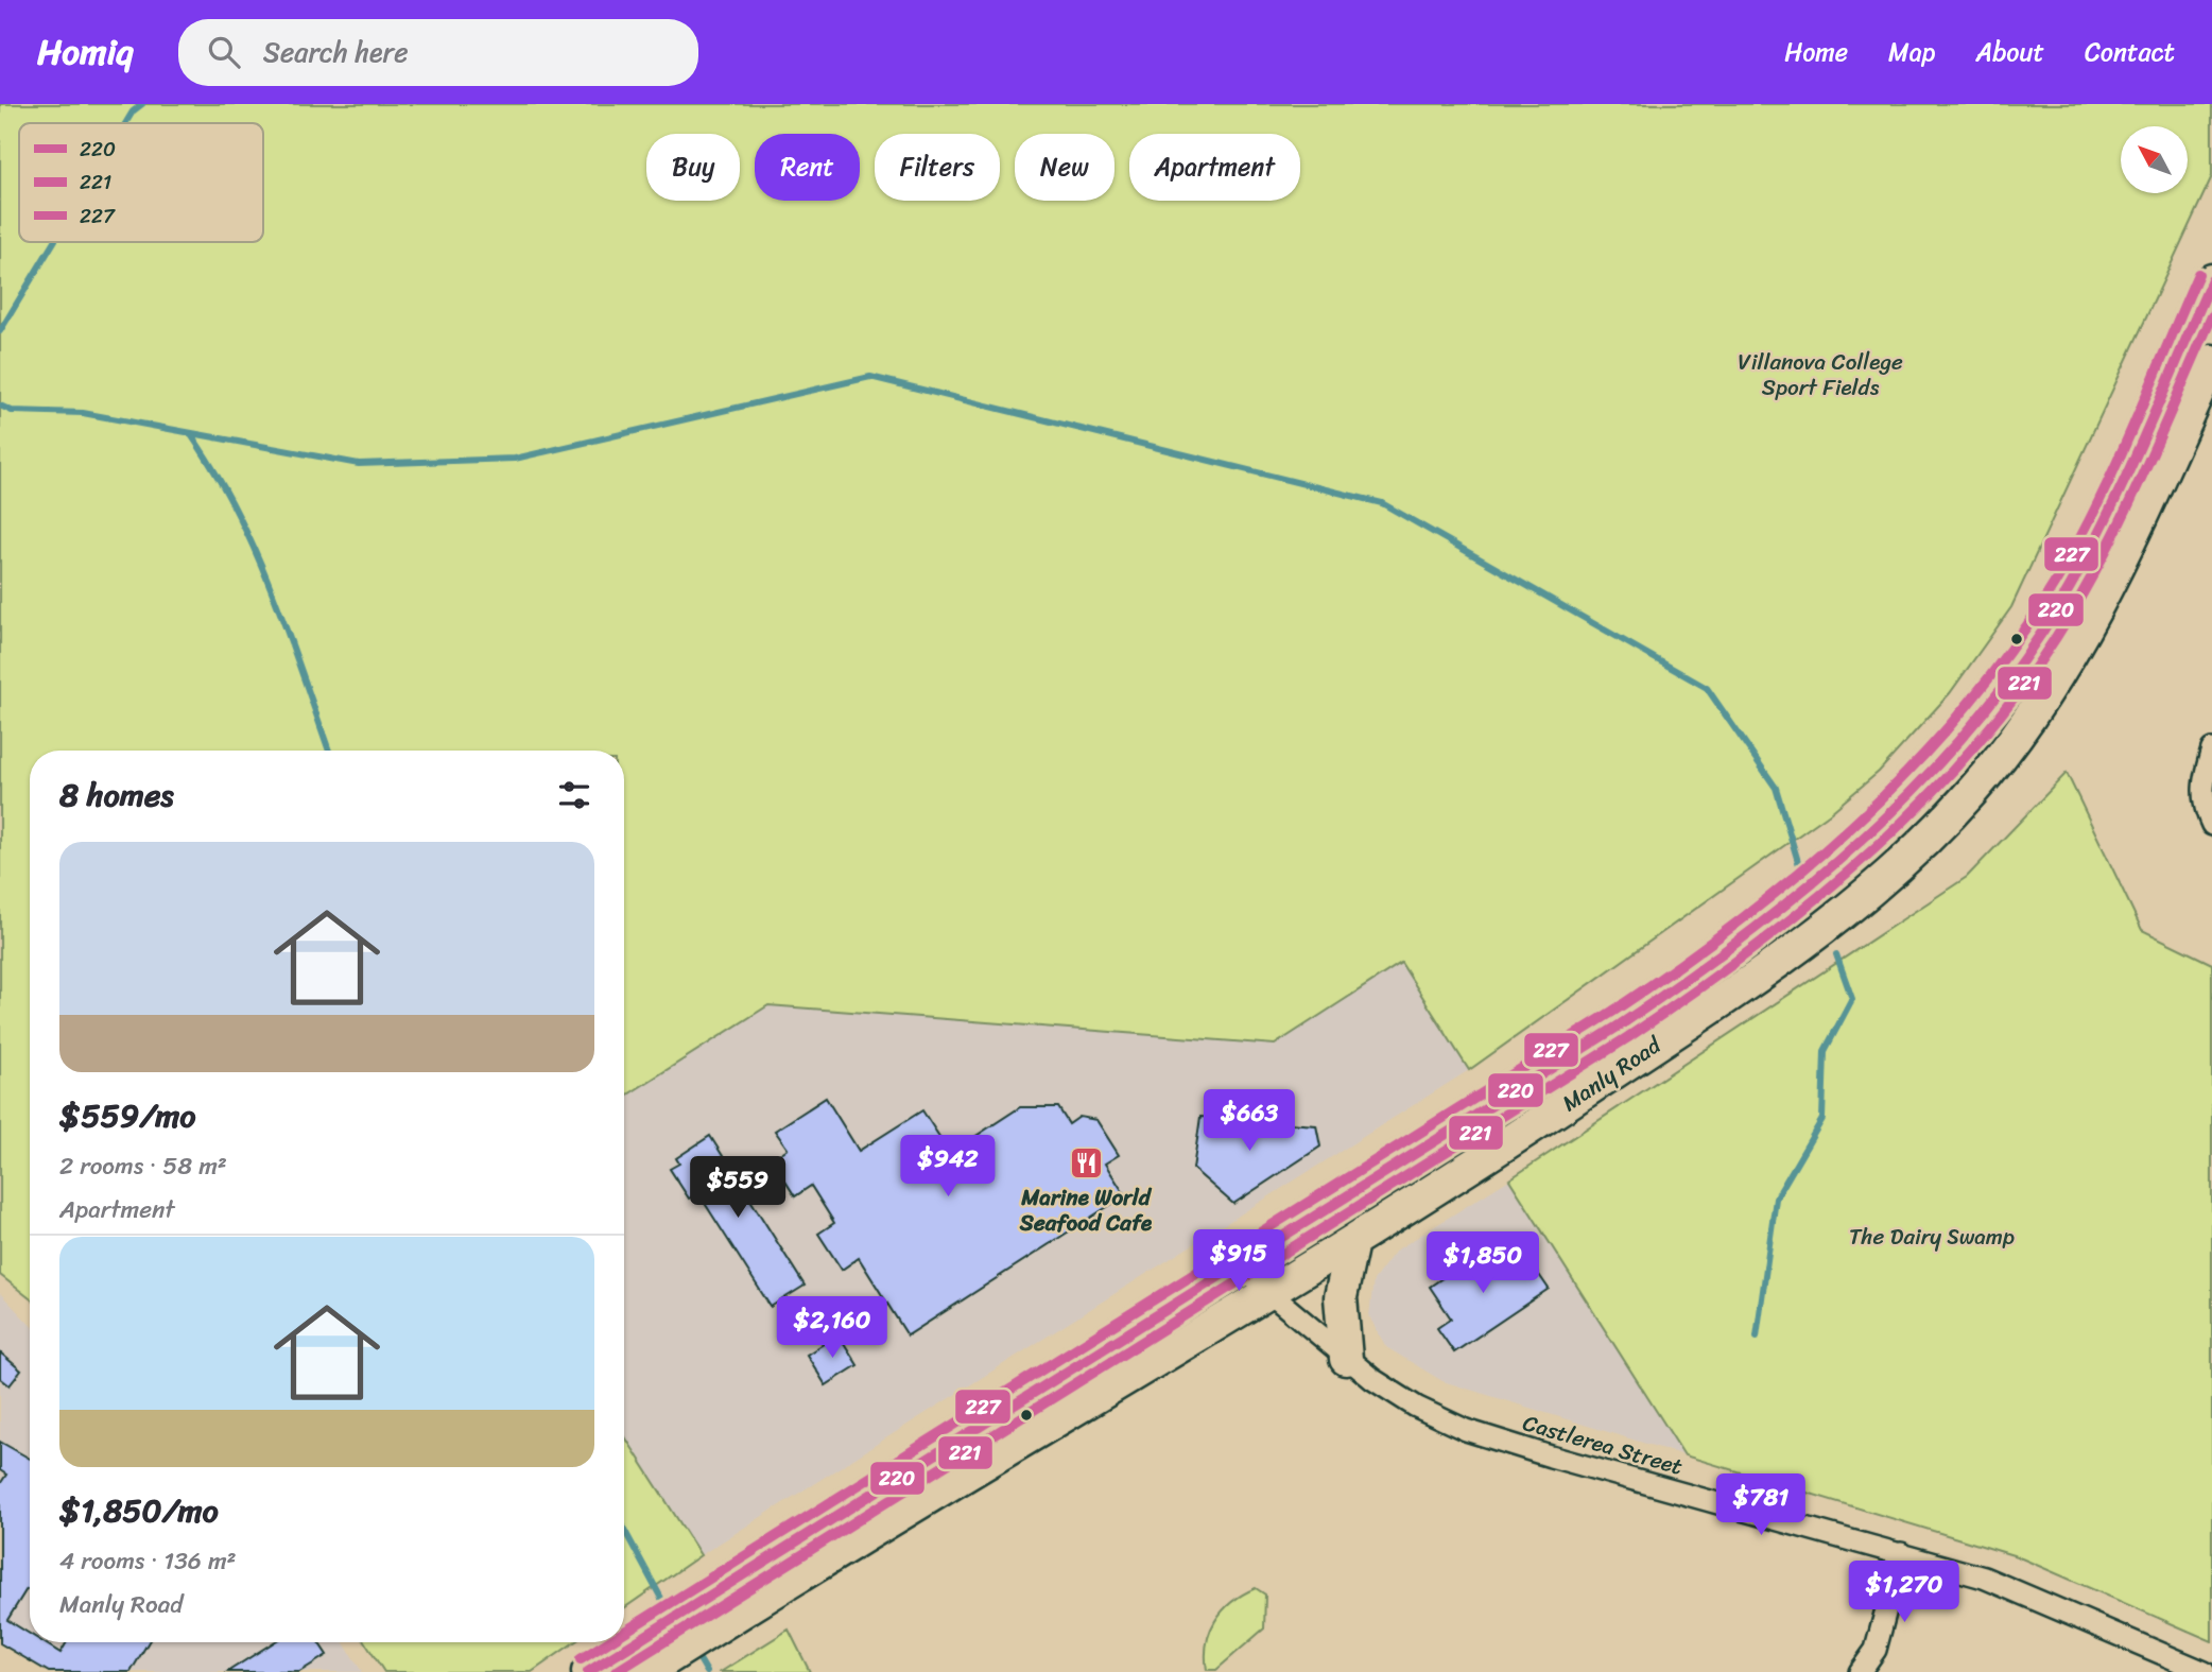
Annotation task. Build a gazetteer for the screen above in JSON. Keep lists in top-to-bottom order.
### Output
{
  "streets": {
    "main road": ["Manly Road"],
    "street": ["Castlerea Street"]
  },
  "crossings": [
    ["Manly Road", "Castlerea Street"]
  ],
  "parks": ["Villanova College Sport Fields", "The Dairy Swamp"],
  "places": {
    "restaurant": ["Marine World Seafood Cafe"]
  },
  "lines": ["transit line 227", "transit line 220", "transit line 221"],
  "legend": ["220", "221", "227"],
  "north": "top left",
  "page": {
    "header": "Homiq",
    "search": "Search here",
    "nav": [
      "Home",
      "Map",
      "About",
      "Contact"
    ],
    "chip": [
      "Buy",
      "Rent",
      "Filters",
      "New",
      "Apartment"
    ],
    "heading": "8 homes",
    "list": [
      {
        "name": "$559/mo",
        "note": "2 rooms · 58 m² · Apartment"
      },
      {
        "name": "$1,850/mo",
        "note": "4 rooms · 136 m² · Manly Road"
      }
    ],
    "price": [
      "$663",
      "$942",
      "$559",
      "$915",
      "$1,850",
      "$2,160",
      "$781",
      "$1,270"
    ]
  }
}
